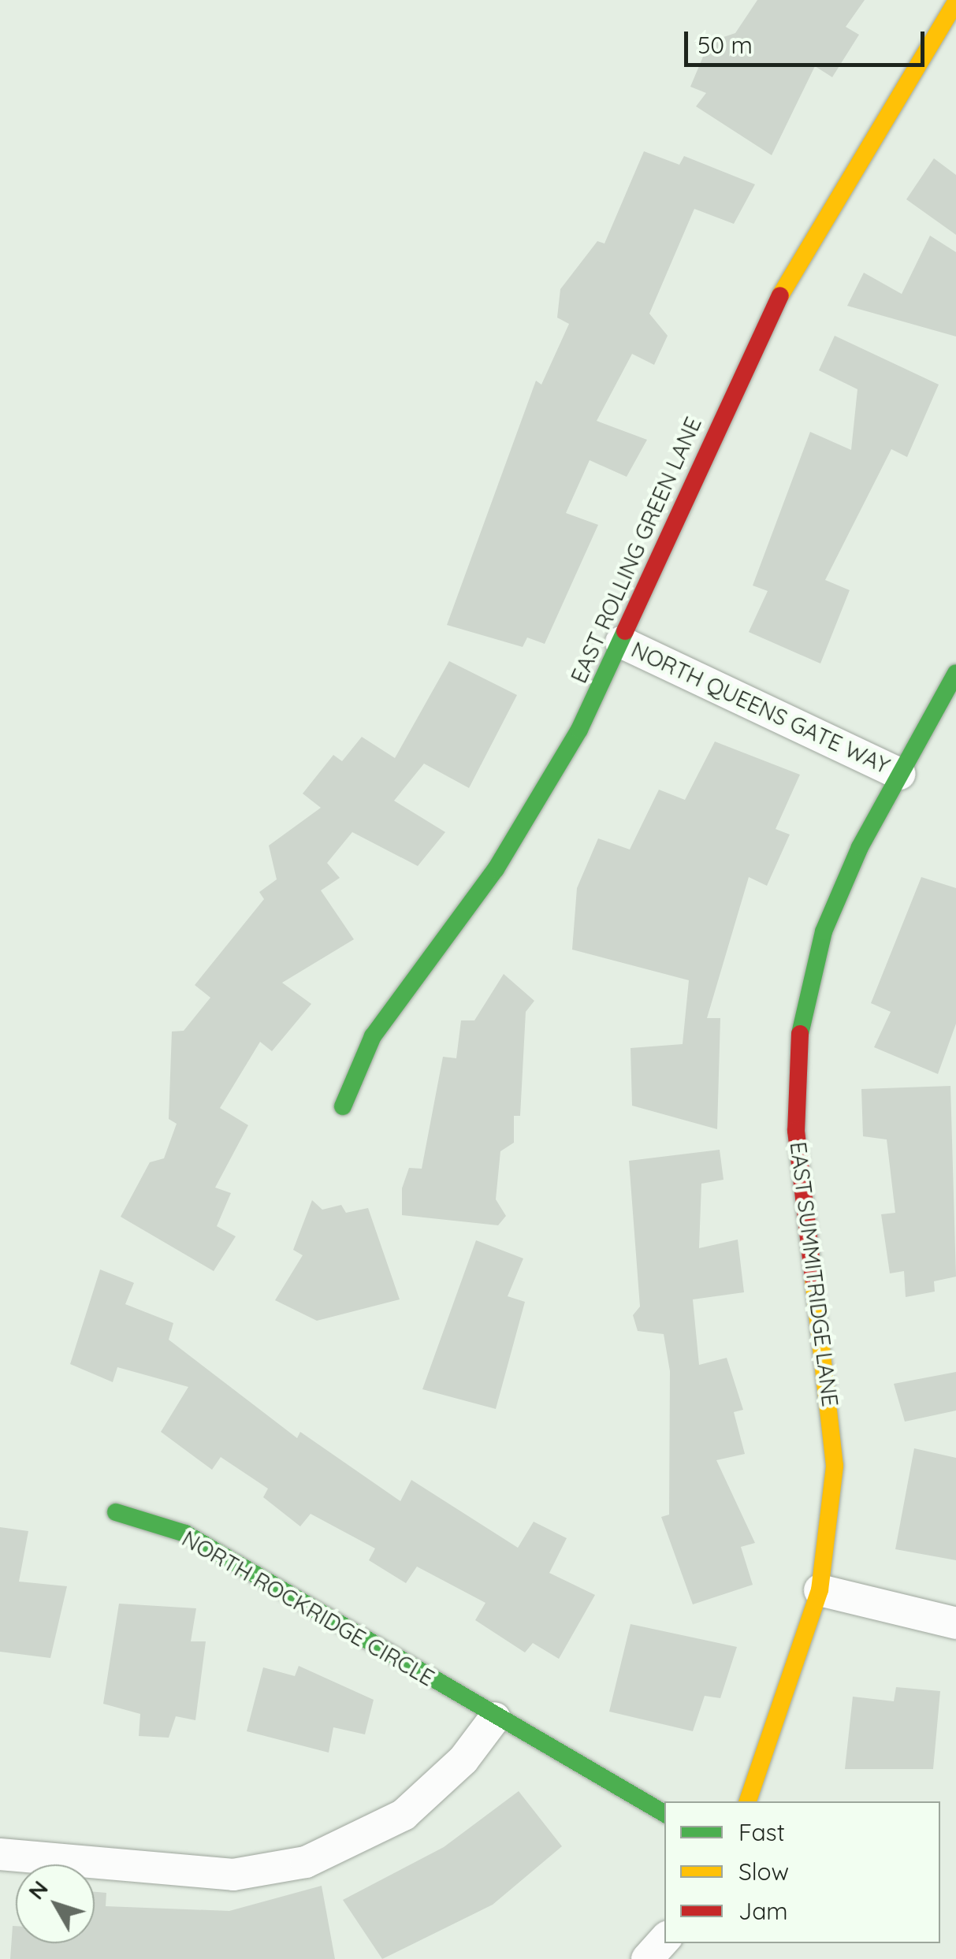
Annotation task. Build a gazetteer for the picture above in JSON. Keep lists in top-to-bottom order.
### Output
{
  "streets": {
    "street": [
      "EAST ROLLING GREEN LANE",
      "NORTH QUEENS GATE WAY",
      "EAST SUMMITRIDGE LANE",
      "NORTH ROCKRIDGE CIRCLE"
    ]
  },
  "crossings": [
    ["EAST ROLLING GREEN LANE", "NORTH QUEENS GATE WAY"],
    ["NORTH QUEENS GATE WAY", "EAST SUMMITRIDGE LANE"]
  ],
  "legend": ["Fast", "Slow", "Jam"],
  "scale_bar": "50 m",
  "north": "top left"
}
